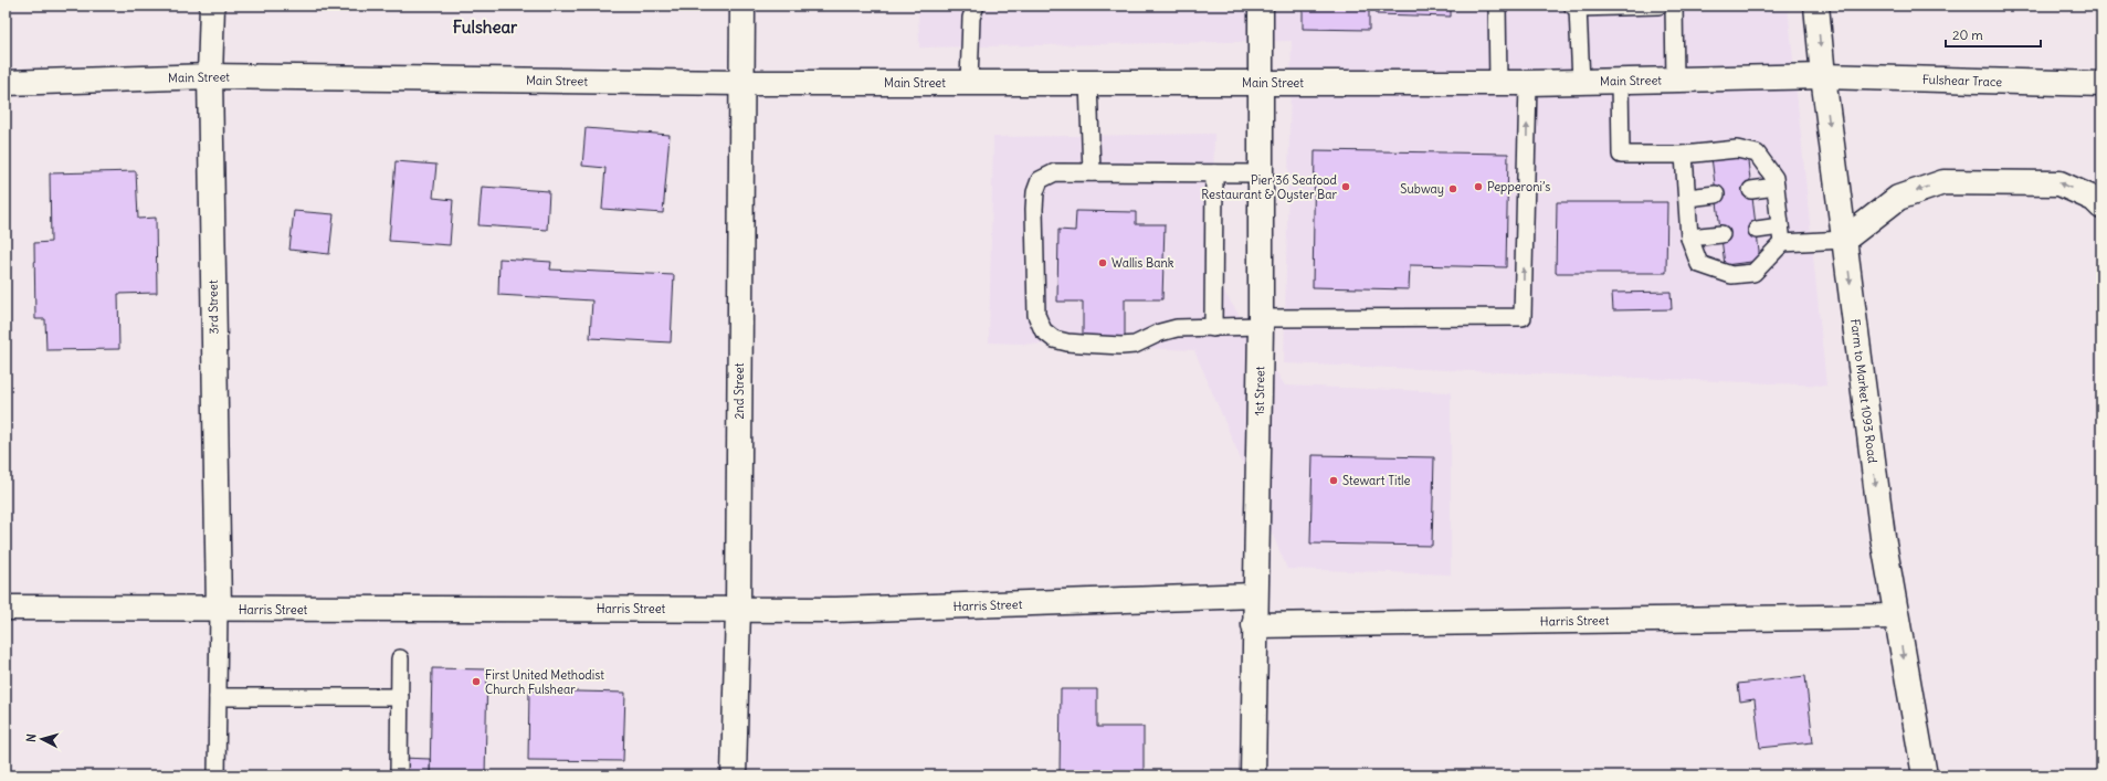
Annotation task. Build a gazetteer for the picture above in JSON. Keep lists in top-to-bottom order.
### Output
{
  "streets": {
    "street": [
      "Main Street",
      "Fulshear Trace",
      "3rd Street",
      "2nd Street",
      "1st Street",
      "Farm to Market 1093 Road",
      "Harris Street"
    ]
  },
  "crossings": [
    ["Main Street", "Fulshear Trace"],
    ["Main Street", "3rd Street"],
    ["Main Street", "2nd Street"],
    ["Main Street", "1st Street"],
    ["Main Street", "Farm to Market 1093 Road"],
    ["Fulshear Trace", "Farm to Market 1093 Road"],
    ["3rd Street", "Harris Street"],
    ["2nd Street", "Harris Street"],
    ["1st Street", "Harris Street"],
    ["Farm to Market 1093 Road", "Harris Street"]
  ],
  "one_way": ["Farm to Market 1093 Road"],
  "districts": ["Fulshear"],
  "places": [
    "Pier 36 Seafood Restaurant & Oyster Bar",
    "Pepperoni’s",
    "Subway",
    "Wallis Bank",
    "Stewart Title",
    "First United Methodist Church Fulshear"
  ],
  "scale_bar": "20 m",
  "north": "left"
}
